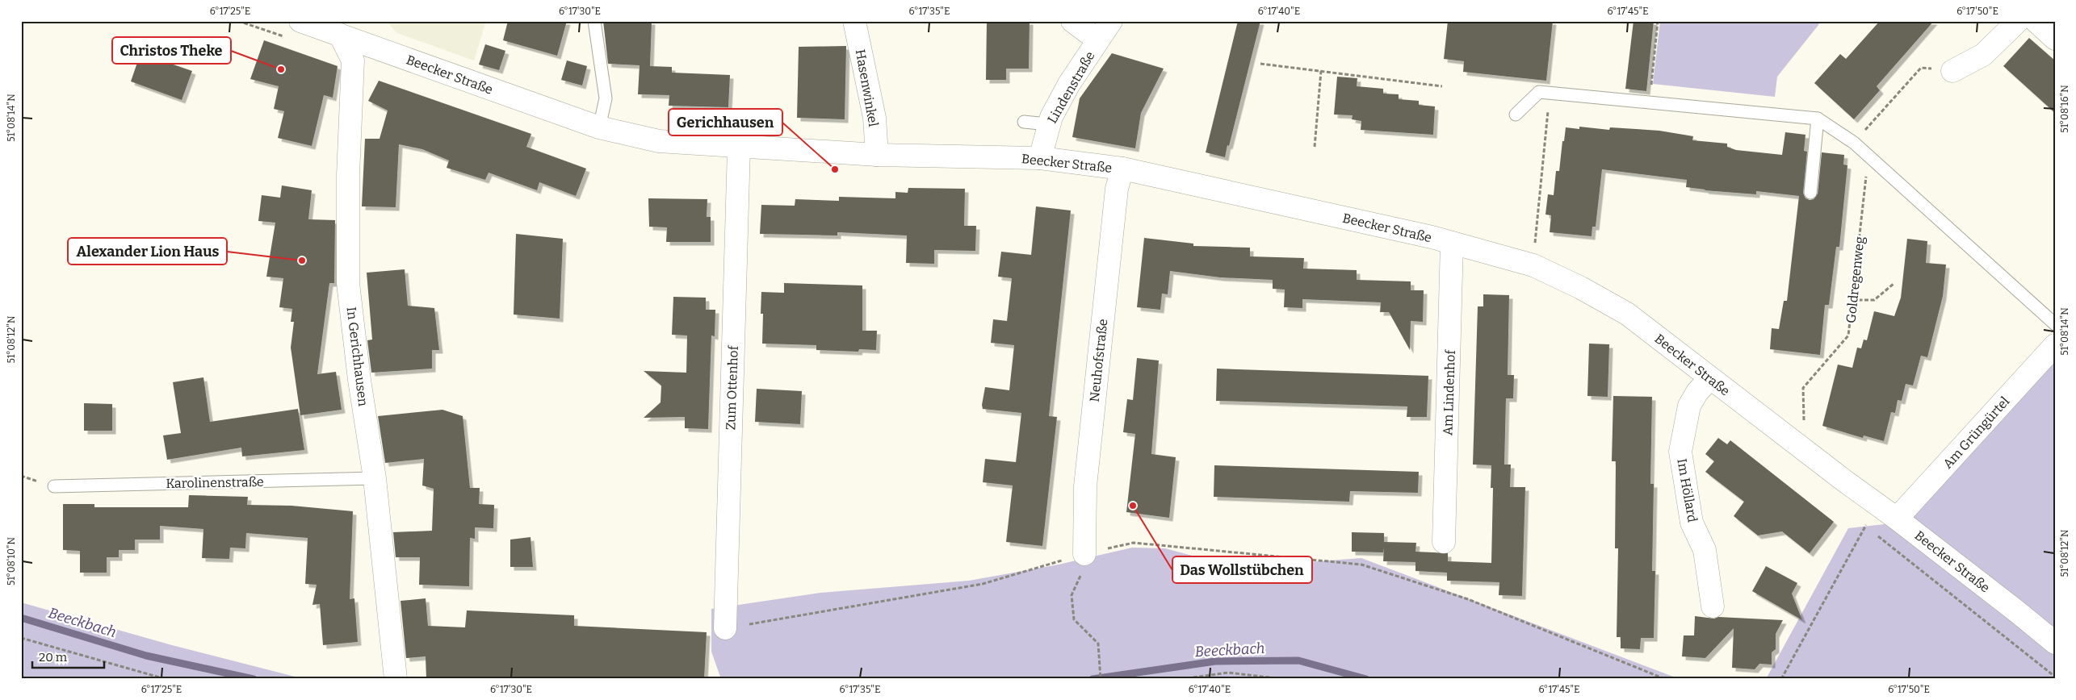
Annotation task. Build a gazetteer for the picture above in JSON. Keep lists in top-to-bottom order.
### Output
{
  "streets": {
    "street": [
      "Beecker Straße",
      "Lindenstraße",
      "Hasenwinkel",
      "In Gerichhausen",
      "Neuhofstraße",
      "Zum Ottenhof",
      "Am Lindenhof",
      "Am Grüngürtel",
      "Im Höllard"
    ],
    "lane": ["Karolinenstraße"],
    "path": ["Goldregenweg"]
  },
  "crossings": [
    ["Beecker Straße", "Lindenstraße"],
    ["Beecker Straße", "Hasenwinkel"],
    ["Beecker Straße", "In Gerichhausen"],
    ["Beecker Straße", "Neuhofstraße"],
    ["Beecker Straße", "Zum Ottenhof"],
    ["Beecker Straße", "Am Lindenhof"],
    ["Beecker Straße", "Am Grüngürtel"],
    ["Beecker Straße", "Im Höllard"],
    ["In Gerichhausen", "Karolinenstraße"]
  ],
  "water": ["Beeckbach"],
  "places": [
    "Christos Theke",
    "Gerichhausen",
    "Alexander Lion Haus",
    "Das Wollstübchen"
  ],
  "scale_bar": "20 m",
  "coordinates": [
    "6°17'25\"E",
    "6°17'30\"E",
    "6°17'35\"E",
    "6°17'40\"E",
    "6°17'45\"E",
    "6°17'50\"E",
    "51°08'16\"N",
    "51°08'14\"N",
    "51°08'12\"N",
    "51°08'10\"N"
  ]
}
